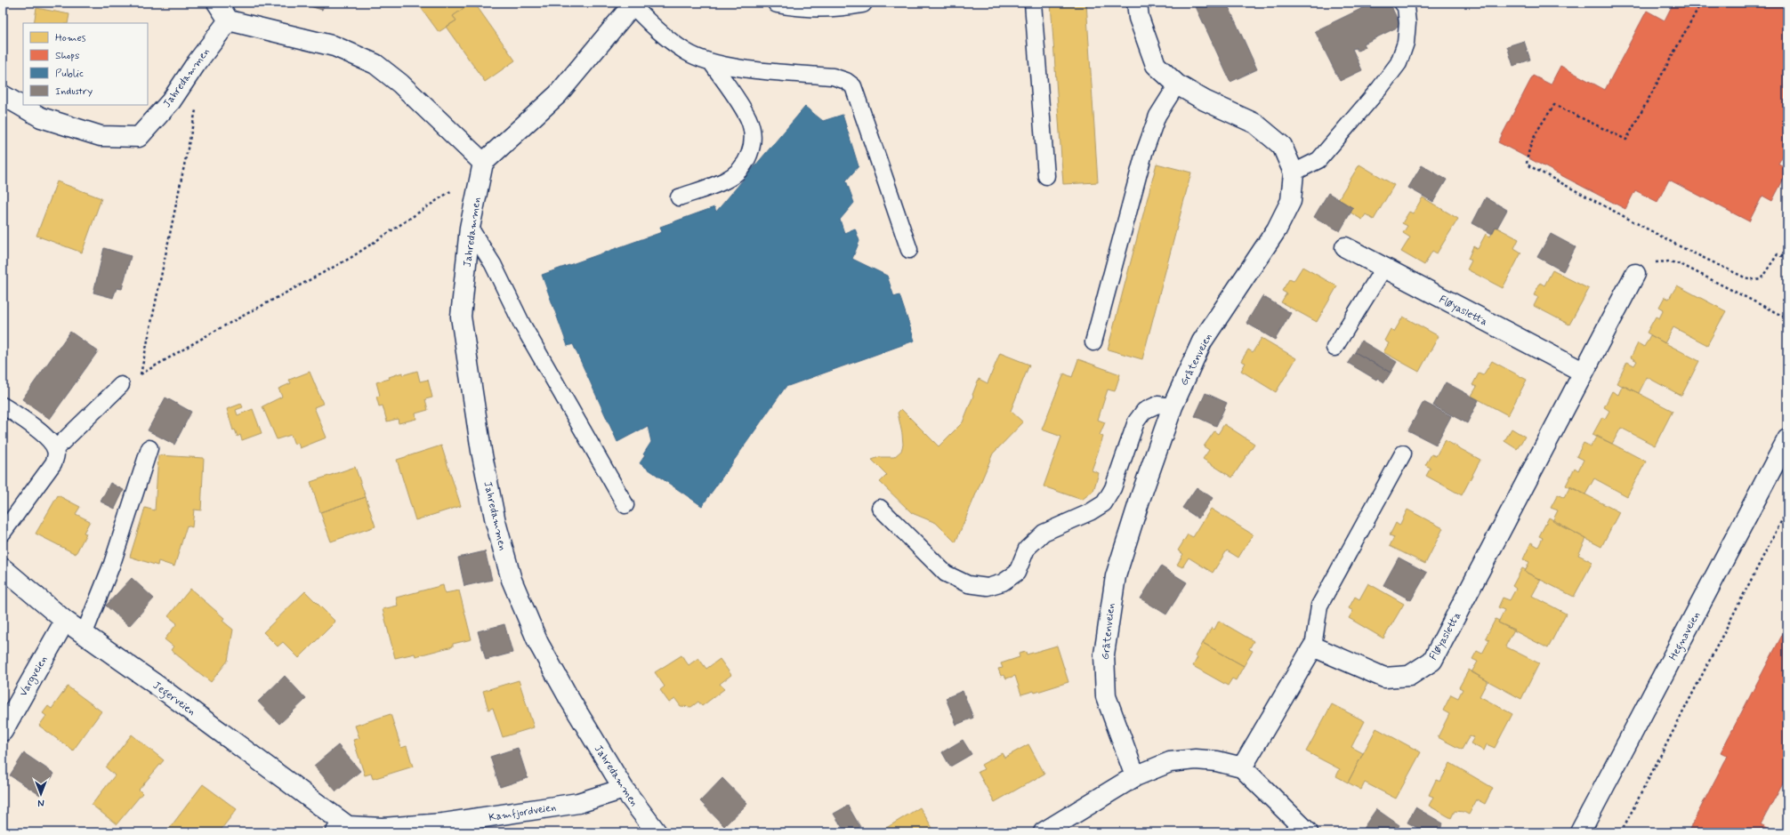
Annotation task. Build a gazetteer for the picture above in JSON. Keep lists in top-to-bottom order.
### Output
{
  "streets": {
    "street": [
      "Jahredammen",
      "Fløyasletta",
      "Gråtenveien",
      "Hegnaveien",
      "Vargveien",
      "Jegerveien",
      "Kamfjordveien"
    ]
  },
  "crossings": [
    ["Jahredammen", "Kamfjordveien"],
    ["Vargveien", "Jegerveien"],
    ["Jegerveien", "Kamfjordveien"]
  ],
  "legend": [
    "Homes",
    "Shops",
    "Public",
    "Industry"
  ],
  "north": "bottom"
}
